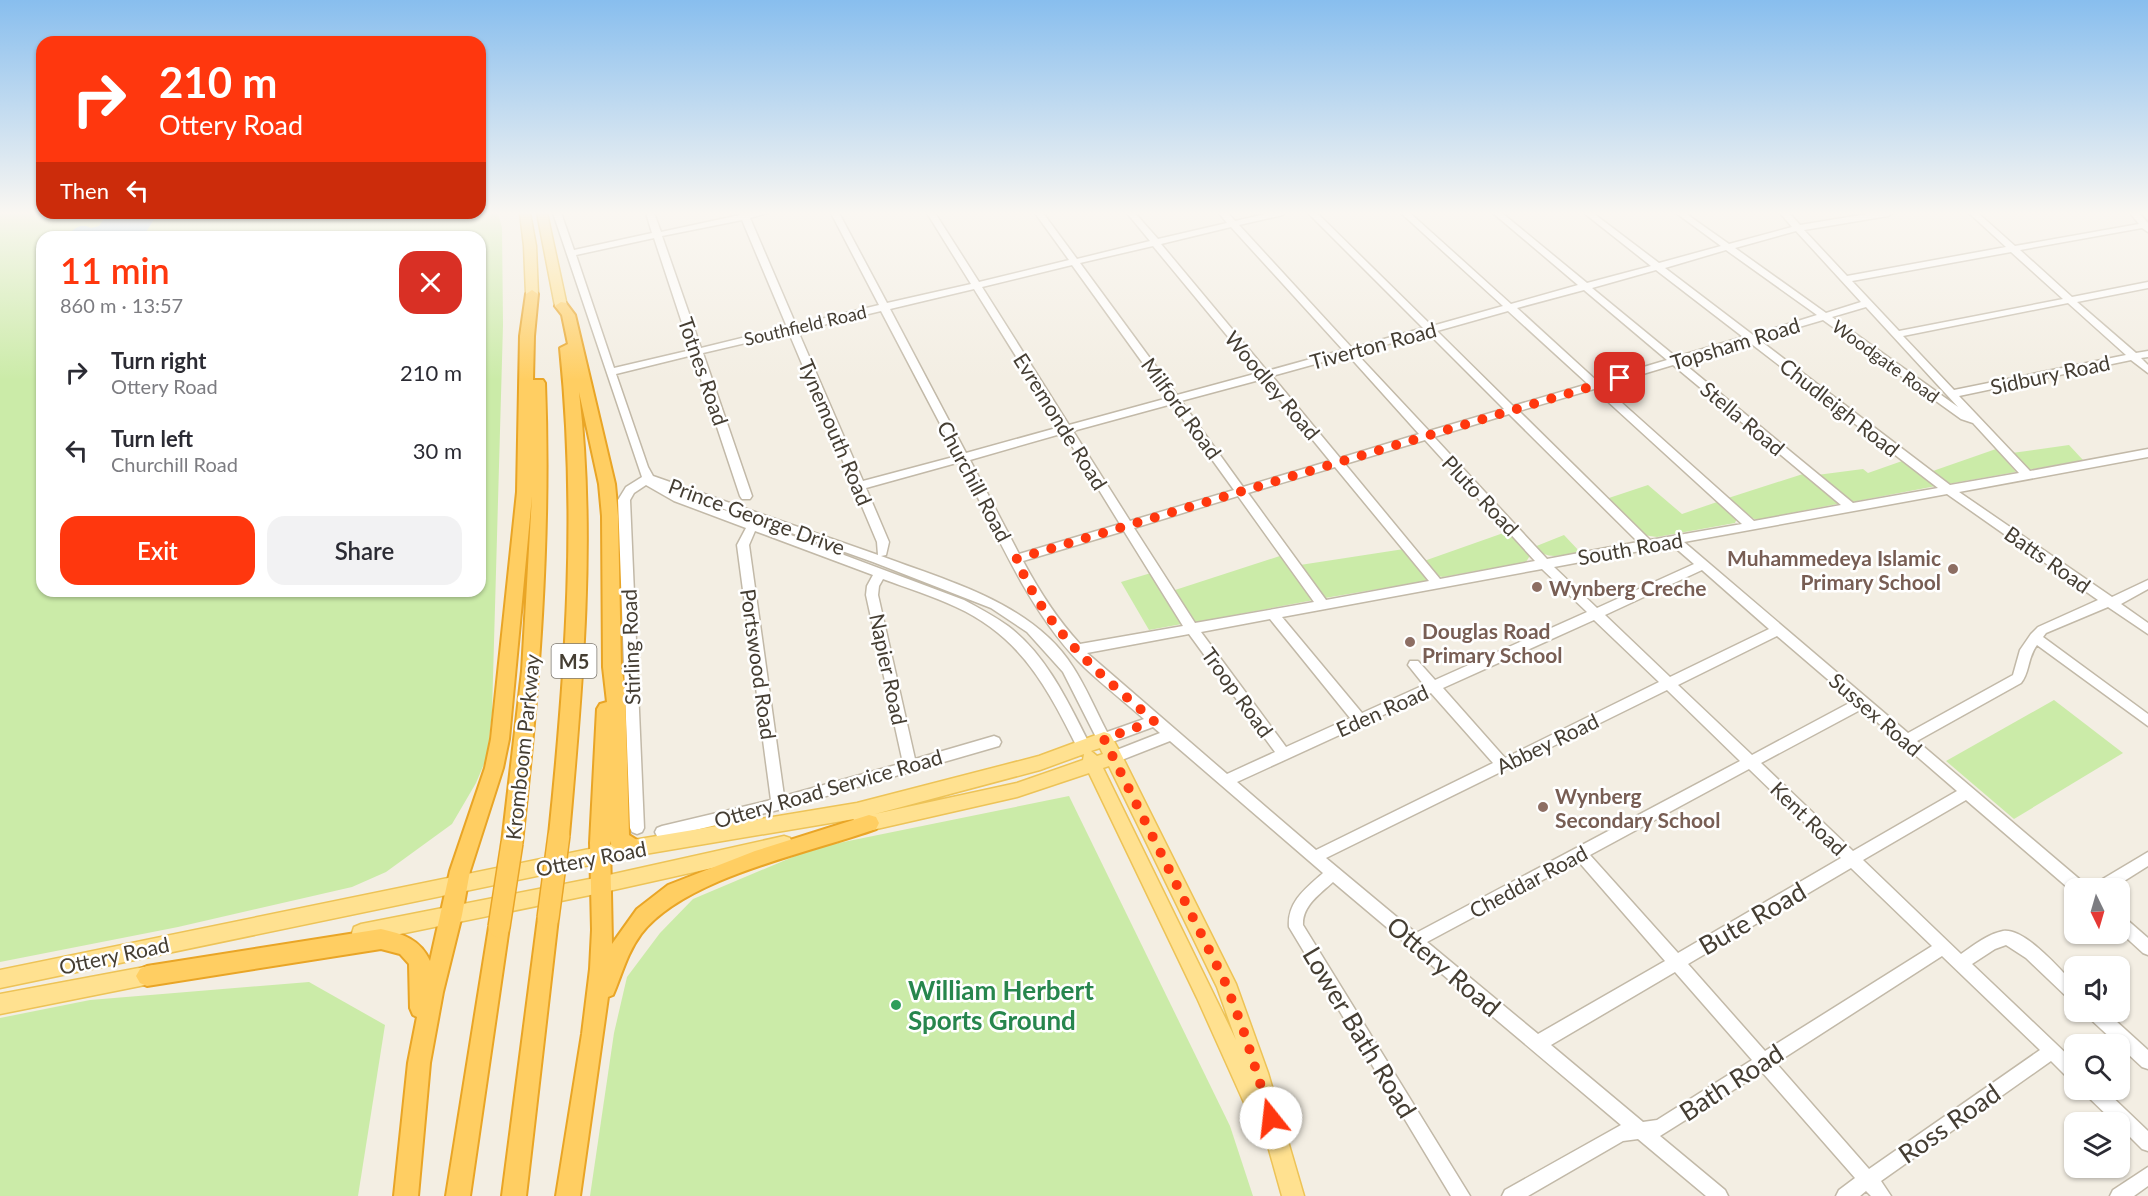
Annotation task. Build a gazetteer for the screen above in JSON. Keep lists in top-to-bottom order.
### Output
{
  "streets": {
    "highway": ["M5", "Kromboom Parkway"],
    "main road": ["Ottery Road"],
    "street": [
      "Southfield Road",
      "Topsham Road",
      "Tiverton Road",
      "Woodgate Road",
      "Totnes Road",
      "Sidbury Road",
      "Woodley Road",
      "Chudleigh Road",
      "Milford Road",
      "Stella Road",
      "Evremonde Road",
      "Tynemouth Road",
      "Churchill Road",
      "Pluto Road",
      "Prince George Drive",
      "South Road",
      "Batts Road",
      "Stirling Road",
      "Portswood Road",
      "Napier Road",
      "Troop Road",
      "Eden Road",
      "Sussex Road",
      "Abbey Road",
      "Ottery Road Service Road",
      "Kent Road",
      "Cheddar Road",
      "Bute Road",
      "Lower Bath Road",
      "Bath Road",
      "Ross Road"
    ]
  },
  "crossings": [
    ["Southfield Road", "Totnes Road"],
    ["Southfield Road", "Evremonde Road"],
    ["Southfield Road", "Tynemouth Road"],
    ["Southfield Road", "Churchill Road"],
    ["Topsham Road", "Woodgate Road"],
    ["Topsham Road", "Woodley Road"],
    ["Topsham Road", "Chudleigh Road"],
    ["Topsham Road", "Milford Road"],
    ["Topsham Road", "Stella Road"],
    ["Topsham Road", "Evremonde Road"],
    ["Topsham Road", "Churchill Road"],
    ["Topsham Road", "Pluto Road"],
    ["Tiverton Road", "Woodley Road"],
    ["Tiverton Road", "Milford Road"],
    ["Tiverton Road", "Stella Road"],
    ["Tiverton Road", "Evremonde Road"],
    ["Tiverton Road", "Tynemouth Road"],
    ["Tiverton Road", "Churchill Road"],
    ["Tiverton Road", "Pluto Road"],
    ["Woodley Road", "South Road"],
    ["Chudleigh Road", "South Road"],
    ["Chudleigh Road", "Batts Road"],
    ["Milford Road", "South Road"],
    ["Stella Road", "South Road"],
    ["Evremonde Road", "South Road"],
    ["Evremonde Road", "Troop Road"],
    ["Churchill Road", "South Road"],
    ["Churchill Road", "Ottery Road"],
    ["Pluto Road", "South Road"],
    ["Pluto Road", "Kent Road"],
    ["Prince George Drive", "Stirling Road"],
    ["Prince George Drive", "Portswood Road"],
    ["Prince George Drive", "Napier Road"],
    ["Prince George Drive", "Ottery Road"],
    ["South Road", "Batts Road"],
    ["South Road", "Troop Road"],
    ["South Road", "Sussex Road"],
    ["South Road", "Kent Road"],
    ["M5", "Kromboom Parkway"],
    ["Portswood Road", "Ottery Road Service Road"],
    ["Napier Road", "Ottery Road Service Road"],
    ["Troop Road", "Eden Road"],
    ["Eden Road", "Sussex Road"],
    ["Eden Road", "Kent Road"],
    ["Eden Road", "Ottery Road"],
    ["Sussex Road", "Abbey Road"],
    ["Sussex Road", "Cheddar Road"],
    ["Sussex Road", "Bute Road"],
    ["Abbey Road", "Kent Road"],
    ["Abbey Road", "Ottery Road"],
    ["Kent Road", "Cheddar Road"],
    ["Kent Road", "Bute Road"],
    ["Kent Road", "Bath Road"],
    ["Kent Road", "Ross Road"],
    ["Ottery Road", "Cheddar Road"],
    ["Ottery Road", "Bute Road"],
    ["Ottery Road", "Lower Bath Road"],
    ["Ottery Road", "Bath Road"]
  ],
  "places": [
    "Muhammedeya Islamic Primary School",
    "Wynberg Creche",
    "Douglas Road Primary School",
    "Wynberg Secondary School",
    "William Herbert Sports Ground"
  ],
  "north": "bottom",
  "page": {
    "turn": ["210 m", "Ottery Road"],
    "then": "Then",
    "heading": ["11 min", "860 m · 13:57"],
    "list": [
      {
        "name": "Turn right",
        "note": "Ottery Road",
        "value": "210 m"
      },
      {
        "name": "Turn left",
        "note": "Churchill Road",
        "value": "30 m"
      }
    ],
    "buttons": ["Exit", "Share"]
  }
}
